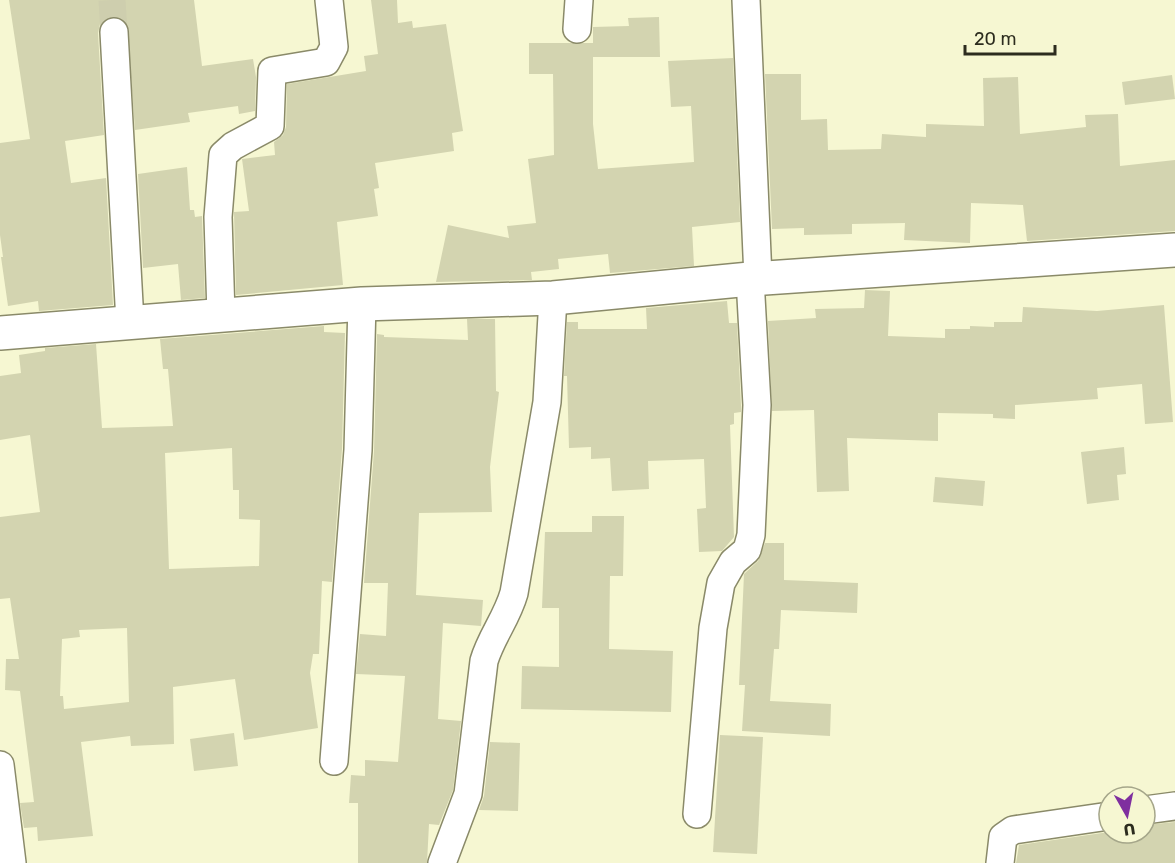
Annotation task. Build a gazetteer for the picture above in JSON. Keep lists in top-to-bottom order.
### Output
{
  "scale_bar": "20 m",
  "north": "bottom"
}
